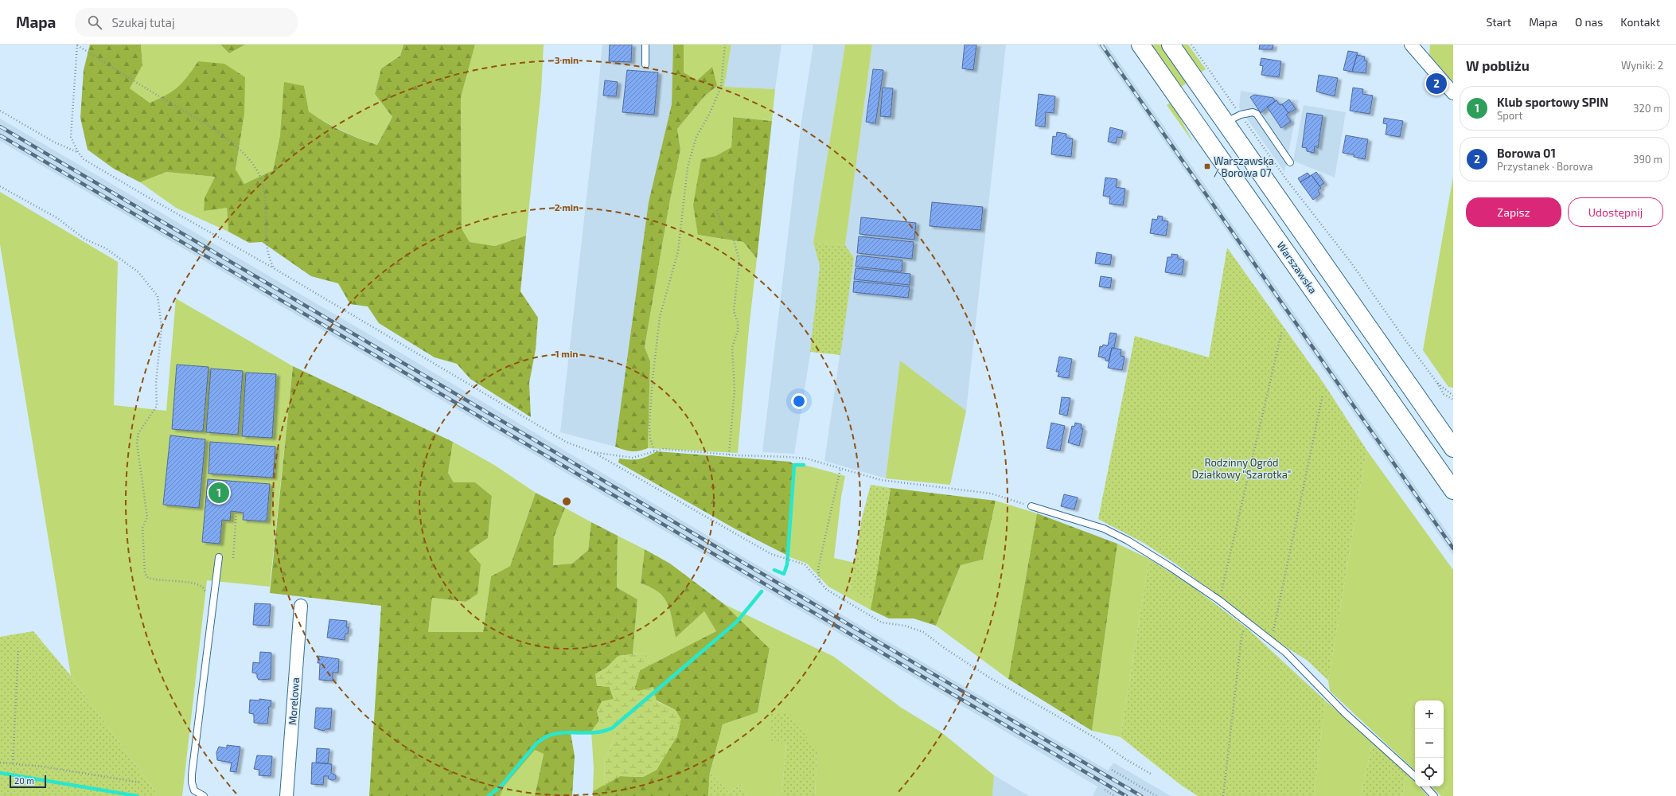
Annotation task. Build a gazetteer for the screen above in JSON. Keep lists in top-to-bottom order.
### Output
{
  "streets": {
    "main road": ["Warszawska"],
    "street": ["Morelowa"]
  },
  "parks": ["Rodzinny Ogród Działkowy \"Szarotka\""],
  "places": {
    "transit": ["Warszawska / Borowa 07"]
  },
  "scale_bar": "20 m",
  "page": {
    "header": "Mapa",
    "search": "Szukaj tutaj",
    "nav": [
      "Start",
      "Mapa",
      "O nas",
      "Kontakt"
    ],
    "heading": ["W pobliżu", "Wyniki: 2"],
    "pins": ["2", "1"],
    "list": [
      {
        "mark": "1",
        "name": "Klub sportowy SPIN",
        "note": "Sport",
        "value": "320 m"
      },
      {
        "mark": "2",
        "name": "Borowa 01",
        "note": "Przystanek · Borowa",
        "value": "390 m"
      }
    ],
    "buttons": ["Zapisz", "Udostępnij"],
    "map_buttons": ["+", "−"],
    "scale": "20 m"
  },
  "rings": ["3 min", "2 min", "1 min"]
}
